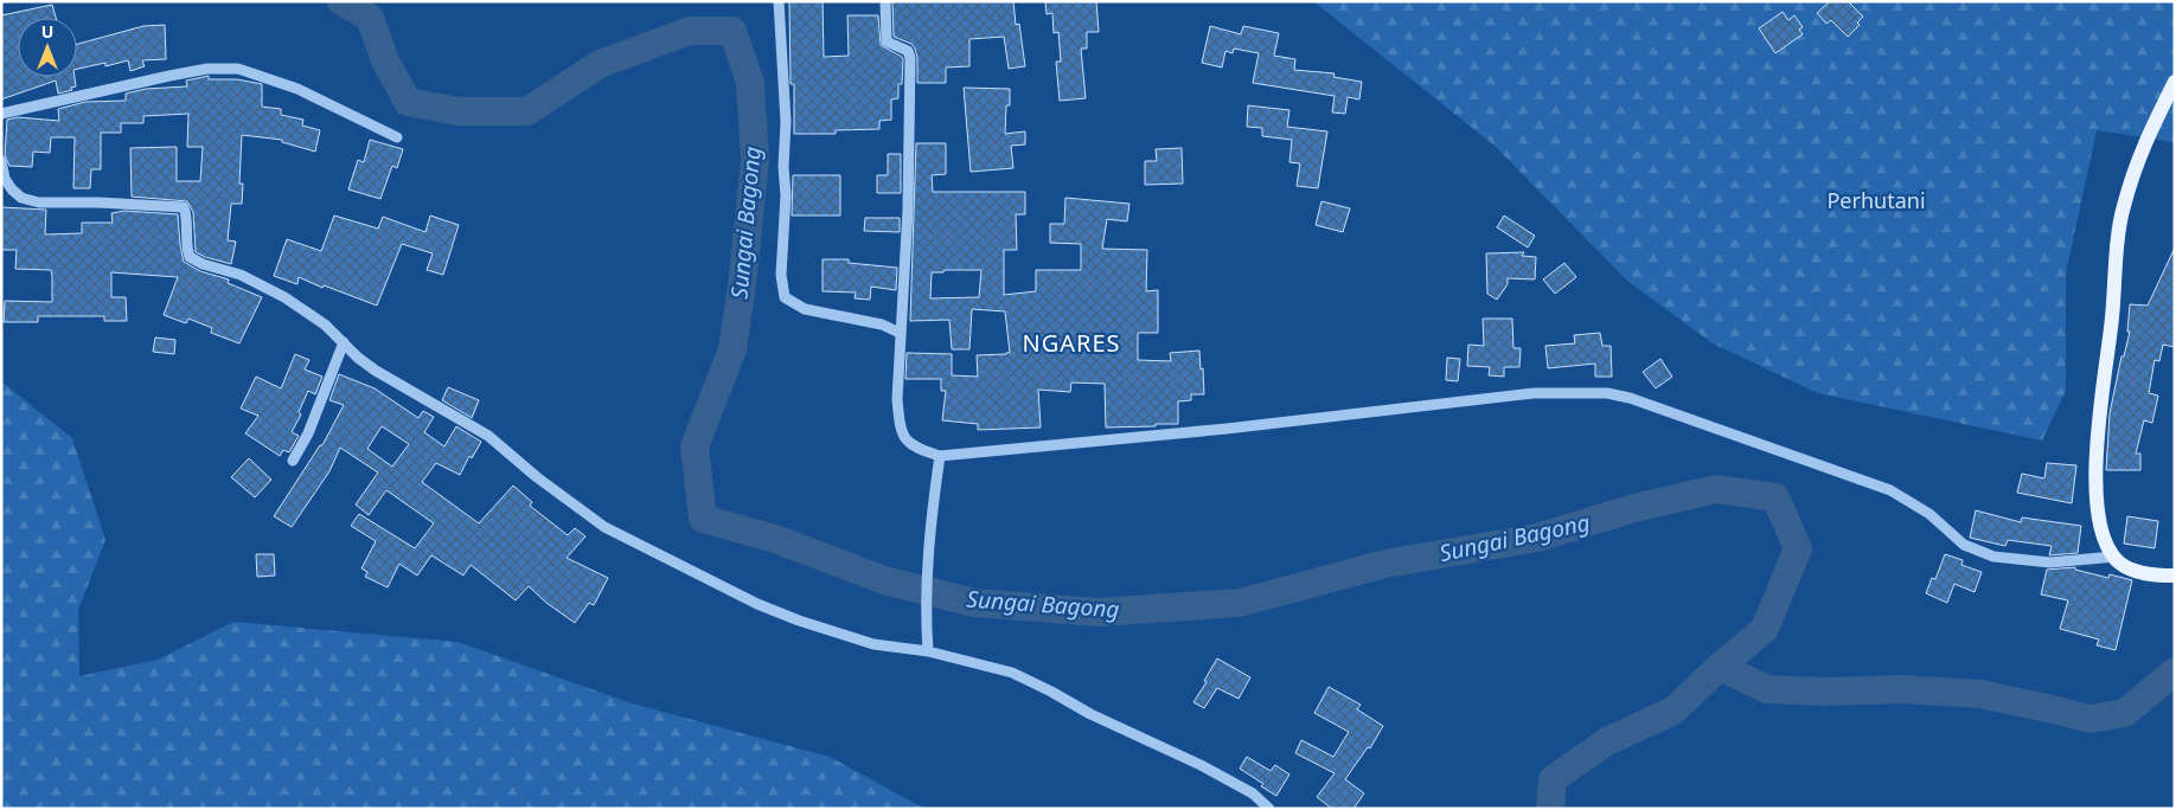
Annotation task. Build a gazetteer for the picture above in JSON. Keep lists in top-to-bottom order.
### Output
{
  "districts": ["NGARES"],
  "water": ["Sungai Bagong"],
  "parks": ["Perhutani"],
  "north": "top"
}
